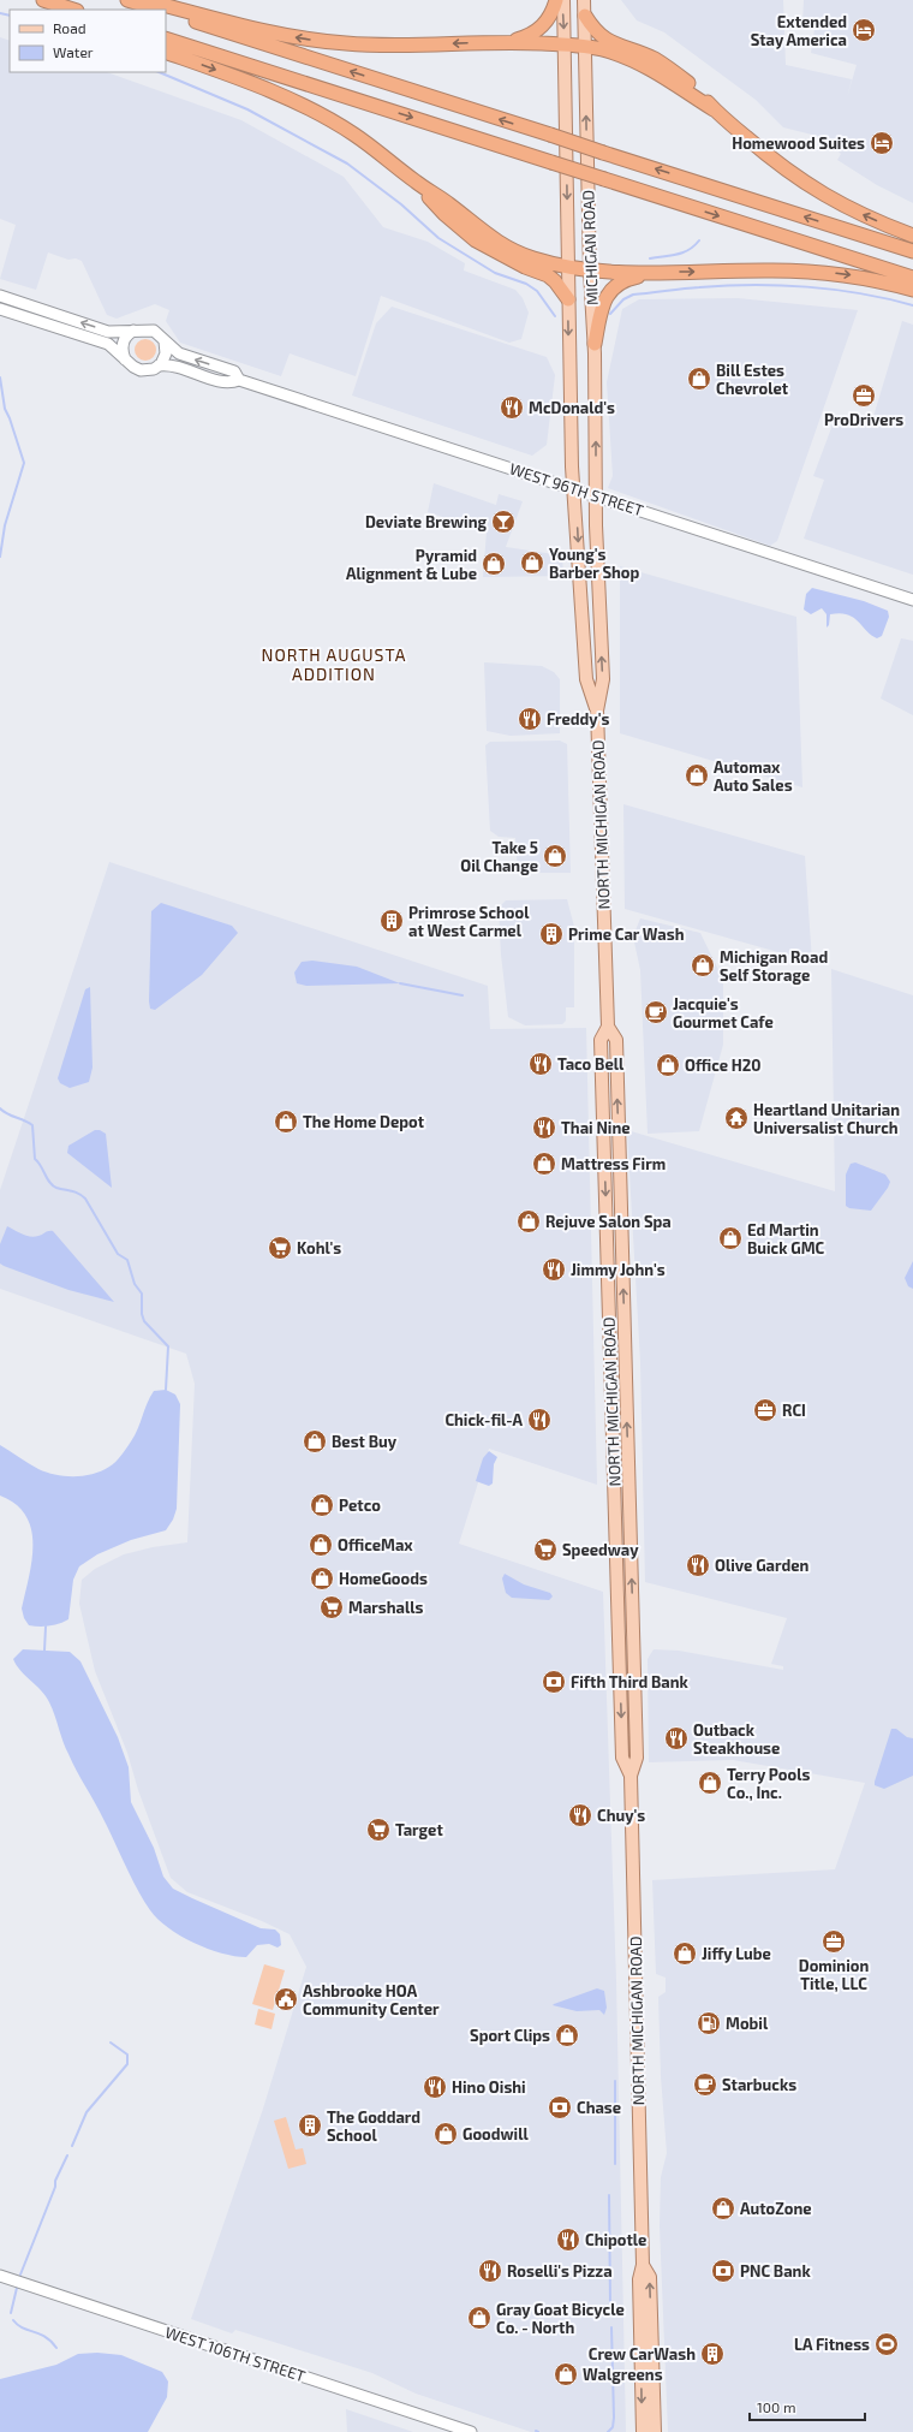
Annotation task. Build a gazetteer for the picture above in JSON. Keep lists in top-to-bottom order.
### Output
{
  "streets": {
    "main road": ["MICHIGAN ROAD", "NORTH MICHIGAN ROAD"],
    "street": ["WEST 96TH STREET", "WEST 106TH STREET"]
  },
  "crossings": [
    ["MICHIGAN ROAD", "WEST 96TH STREET"],
    ["MICHIGAN ROAD", "NORTH MICHIGAN ROAD"],
    ["WEST 96TH STREET", "NORTH MICHIGAN ROAD"]
  ],
  "districts": ["NORTH AUGUSTA ADDITION"],
  "places": {
    "hotel": ["Extended Stay America", "Homewood Suites"],
    "shop": [
      "Bill Estes Chevrolet",
      "Young's Barber Shop",
      "Pyramid Alignment & Lube",
      "Automax Auto Sales",
      "Take 5 Oil Change",
      "Michigan Road Self Storage",
      "Office H20",
      "The Home Depot",
      "Mattress Firm",
      "Rejuve Salon Spa",
      "Ed Martin Buick GMC",
      "Best Buy",
      "Petco",
      "OfficeMax",
      "HomeGoods",
      "Terry Pools Co., Inc.",
      "Jiffy Lube",
      "Sport Clips",
      "Goodwill",
      "AutoZone",
      "Gray Goat Bicycle Co. - North",
      "Walgreens"
    ],
    "office": ["ProDrivers", "RCI", "Dominion Title, LLC"],
    "restaurant": [
      "McDonald's",
      "Freddy's",
      "Taco Bell",
      "Thai Nine",
      "Jimmy John's",
      "Chick-fil-A",
      "Olive Garden",
      "Outback Steakhouse",
      "Chuy's",
      "Hino Oishi",
      "Chipotle",
      "Roselli's Pizza"
    ],
    "bar": ["Deviate Brewing"],
    "building": [
      "Primrose School at West Carmel",
      "Prime Car Wash",
      "The Goddard School",
      "Crew CarWash"
    ],
    "cafe": ["Jacquie's Gourmet Cafe", "Starbucks"],
    "temple": ["Heartland Unitarian Universalist Church"],
    "supermarket": [
      "Kohl's",
      "Speedway",
      "Marshalls",
      "Target"
    ],
    "bank": ["Fifth Third Bank", "Chase", "PNC Bank"],
    "public building": ["Ashbrooke HOA Community Center"],
    "fuel station": ["Mobil"],
    "sports": ["LA Fitness"]
  },
  "legend": ["Road", "Water"],
  "scale_bar": "100 m"
}
